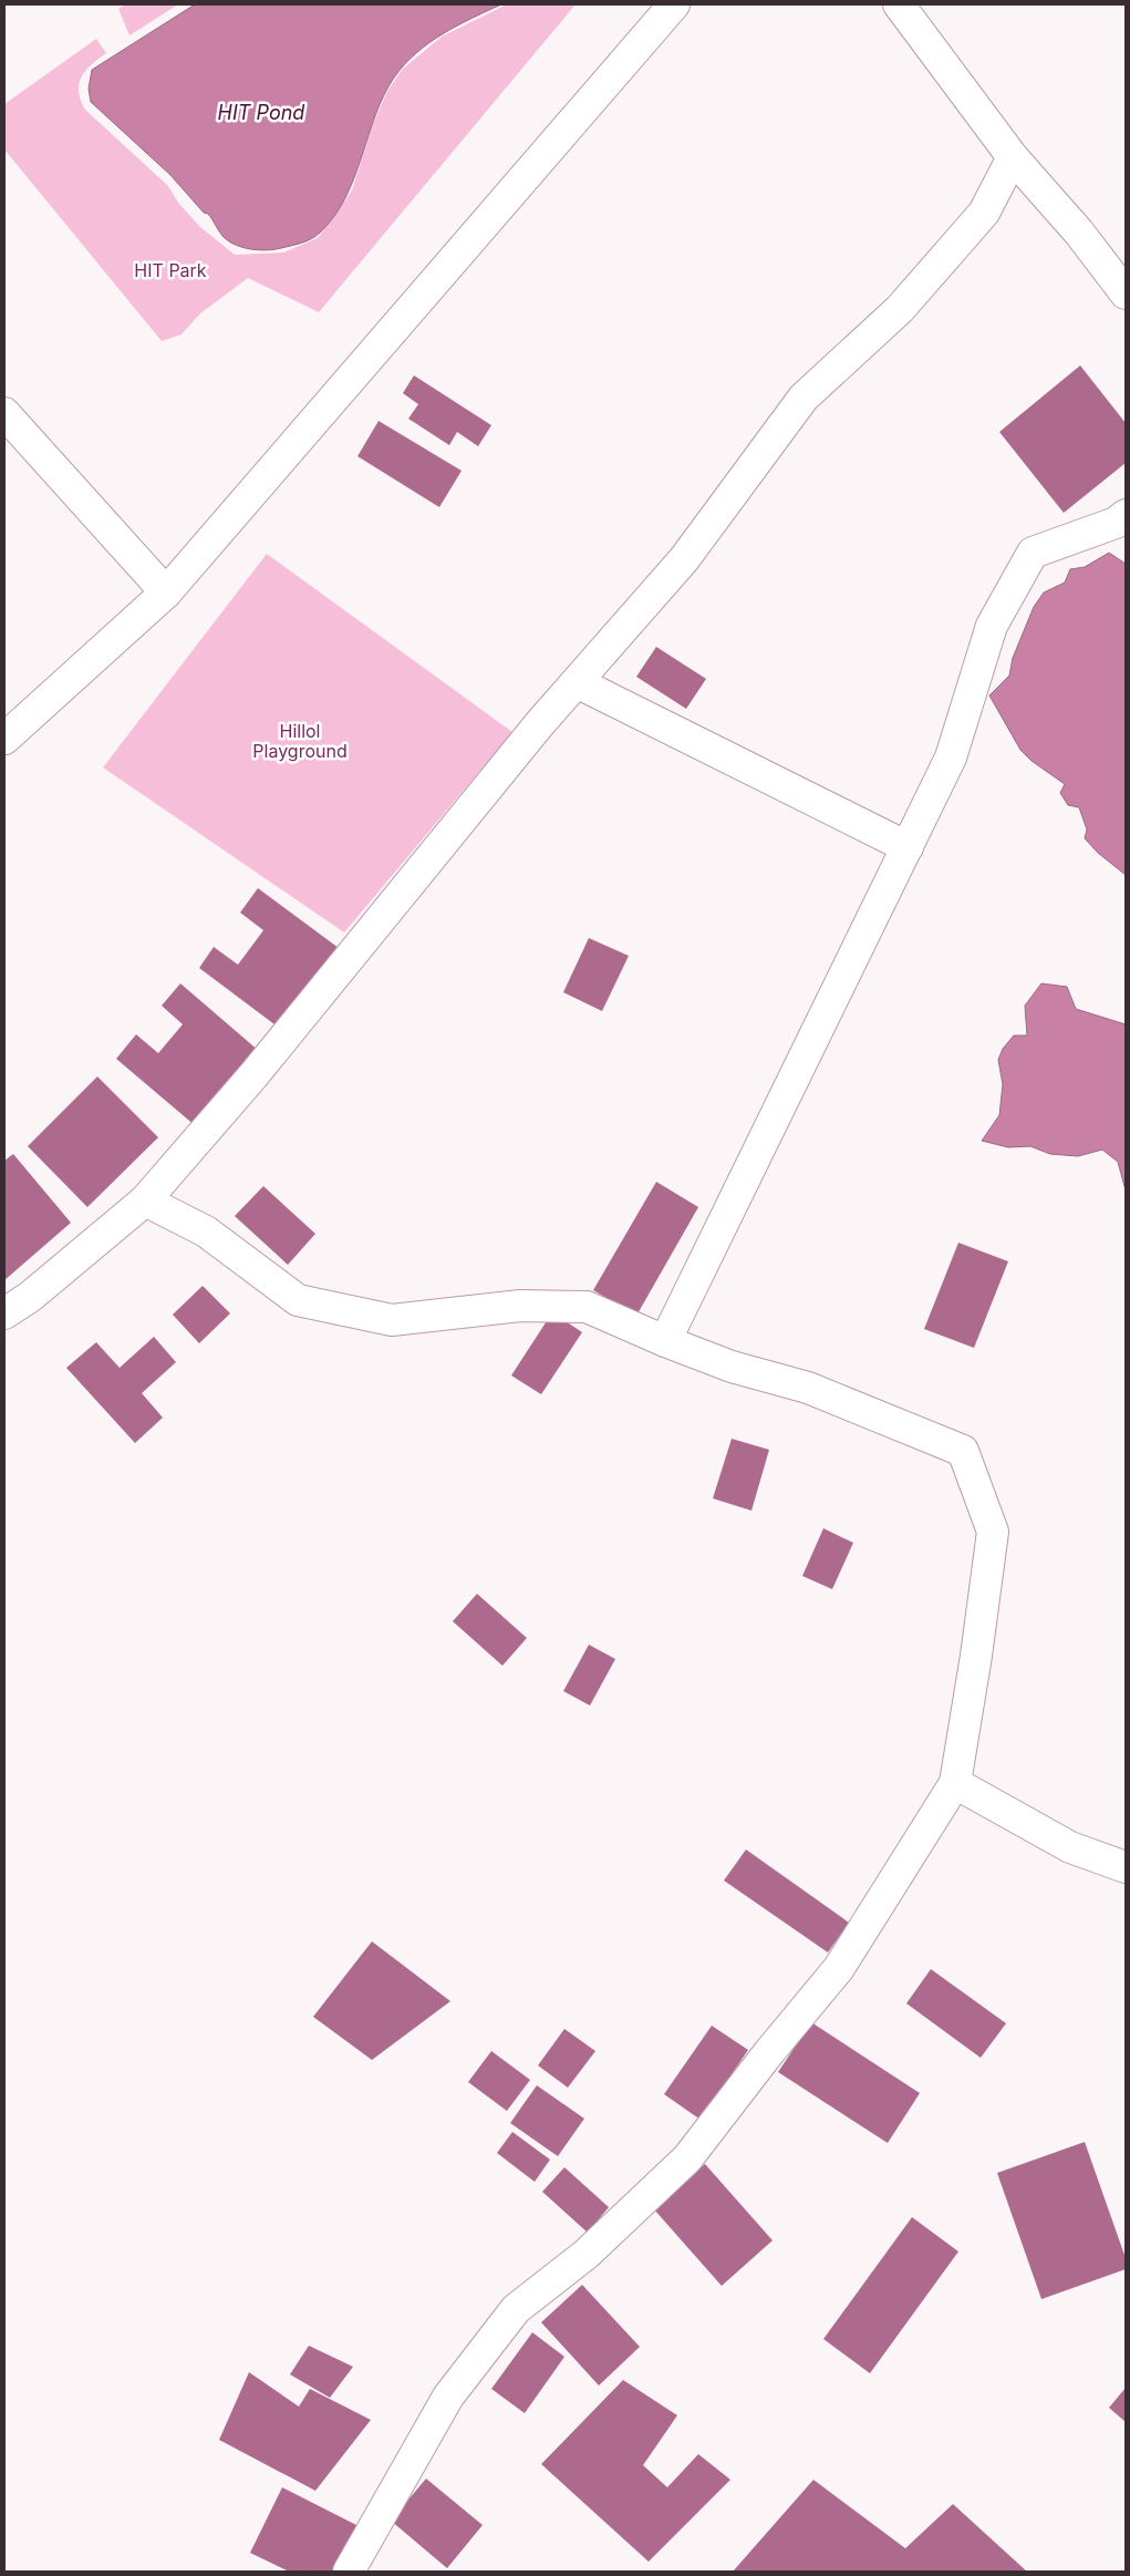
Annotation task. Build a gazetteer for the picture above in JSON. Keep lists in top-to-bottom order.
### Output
{
  "water": ["HIT Pond"],
  "parks": ["HIT Park", "Hillol Playground"]
}
